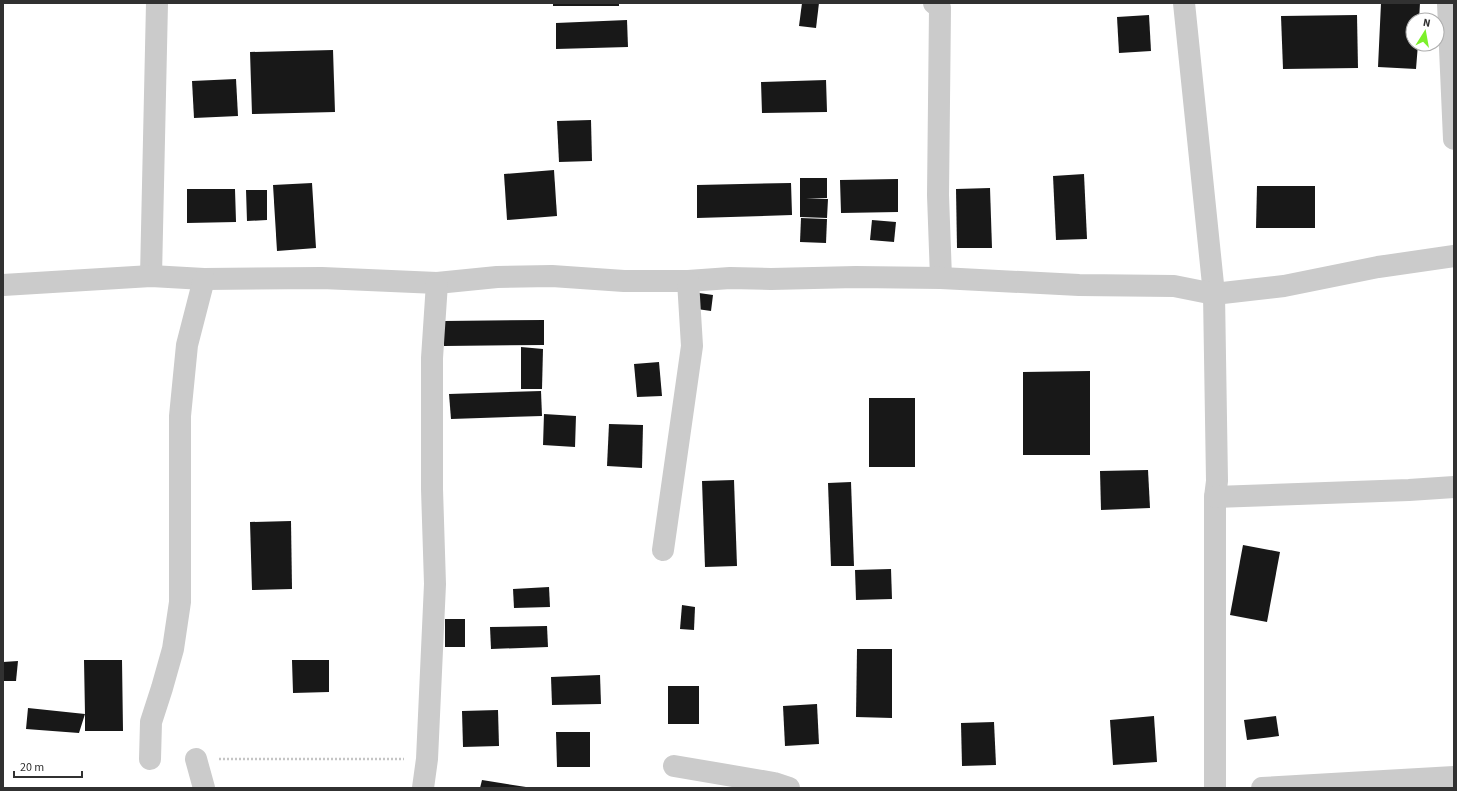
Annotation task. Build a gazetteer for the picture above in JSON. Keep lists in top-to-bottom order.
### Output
{
  "scale_bar": "20 m",
  "north": "top"
}
